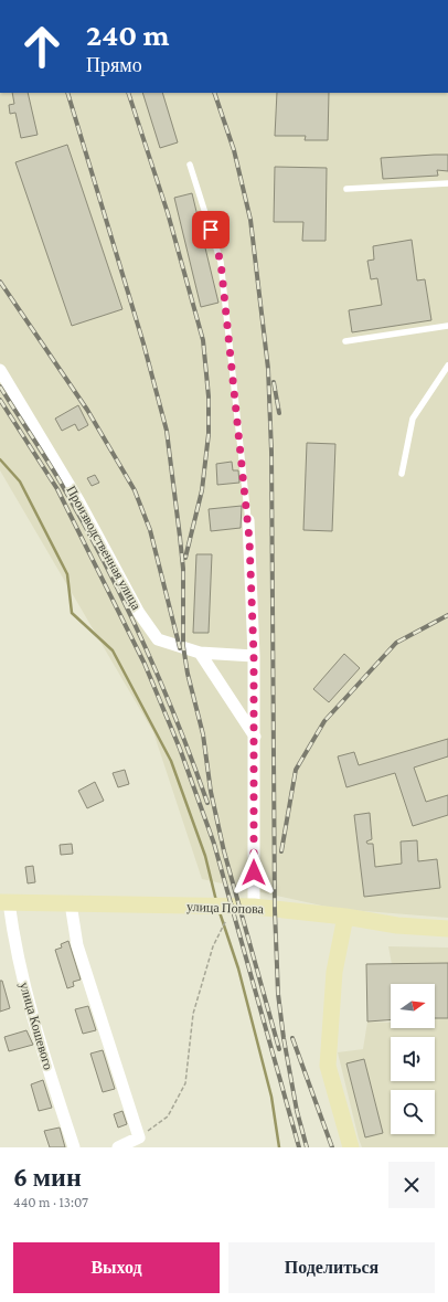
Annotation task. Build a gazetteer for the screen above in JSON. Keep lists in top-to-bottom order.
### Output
{
  "streets": {
    "street": ["Производственная улица", "улица Попова", "улица Кошевого"]
  },
  "crossings": [
    ["улица Попова", "улица Кошевого"]
  ],
  "north": "right",
  "page": {
    "turn": ["240 m", "Прямо"],
    "heading": ["6 мин", "440 m · 13:07"],
    "buttons": ["Выход", "Поделиться"]
  }
}
